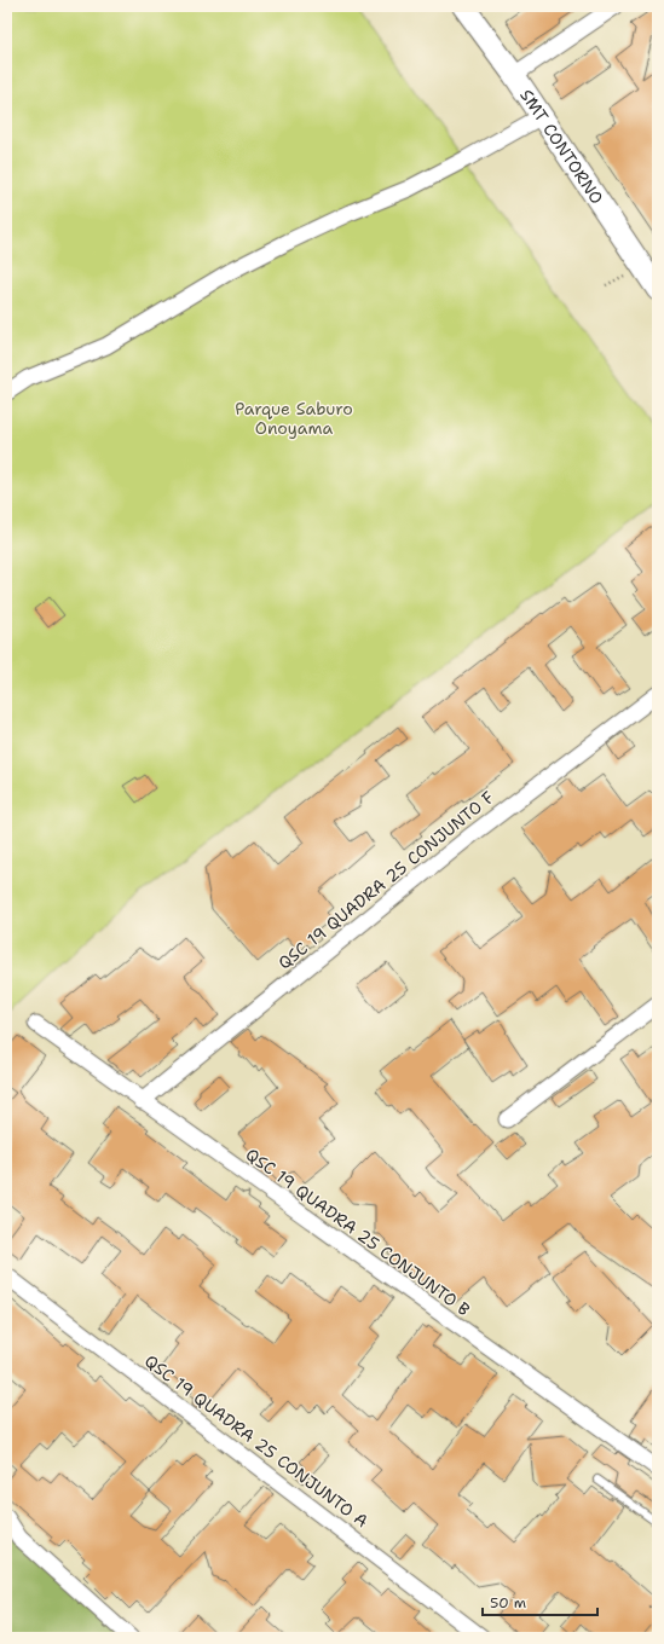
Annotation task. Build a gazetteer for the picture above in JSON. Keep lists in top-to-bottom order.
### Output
{
  "streets": {
    "street": [
      "SMT CONTORNO",
      "QSC 19 QUADRA 25 CONJUNTO F",
      "QSC 19 QUADRA 25 CONJUNTO B",
      "QSC 19 QUADRA 25 CONJUNTO A"
    ]
  },
  "crossings": [
    ["QSC 19 QUADRA 25 CONJUNTO F", "QSC 19 QUADRA 25 CONJUNTO B"]
  ],
  "parks": ["Parque Saburo Onoyama"],
  "scale_bar": "50 m"
}
